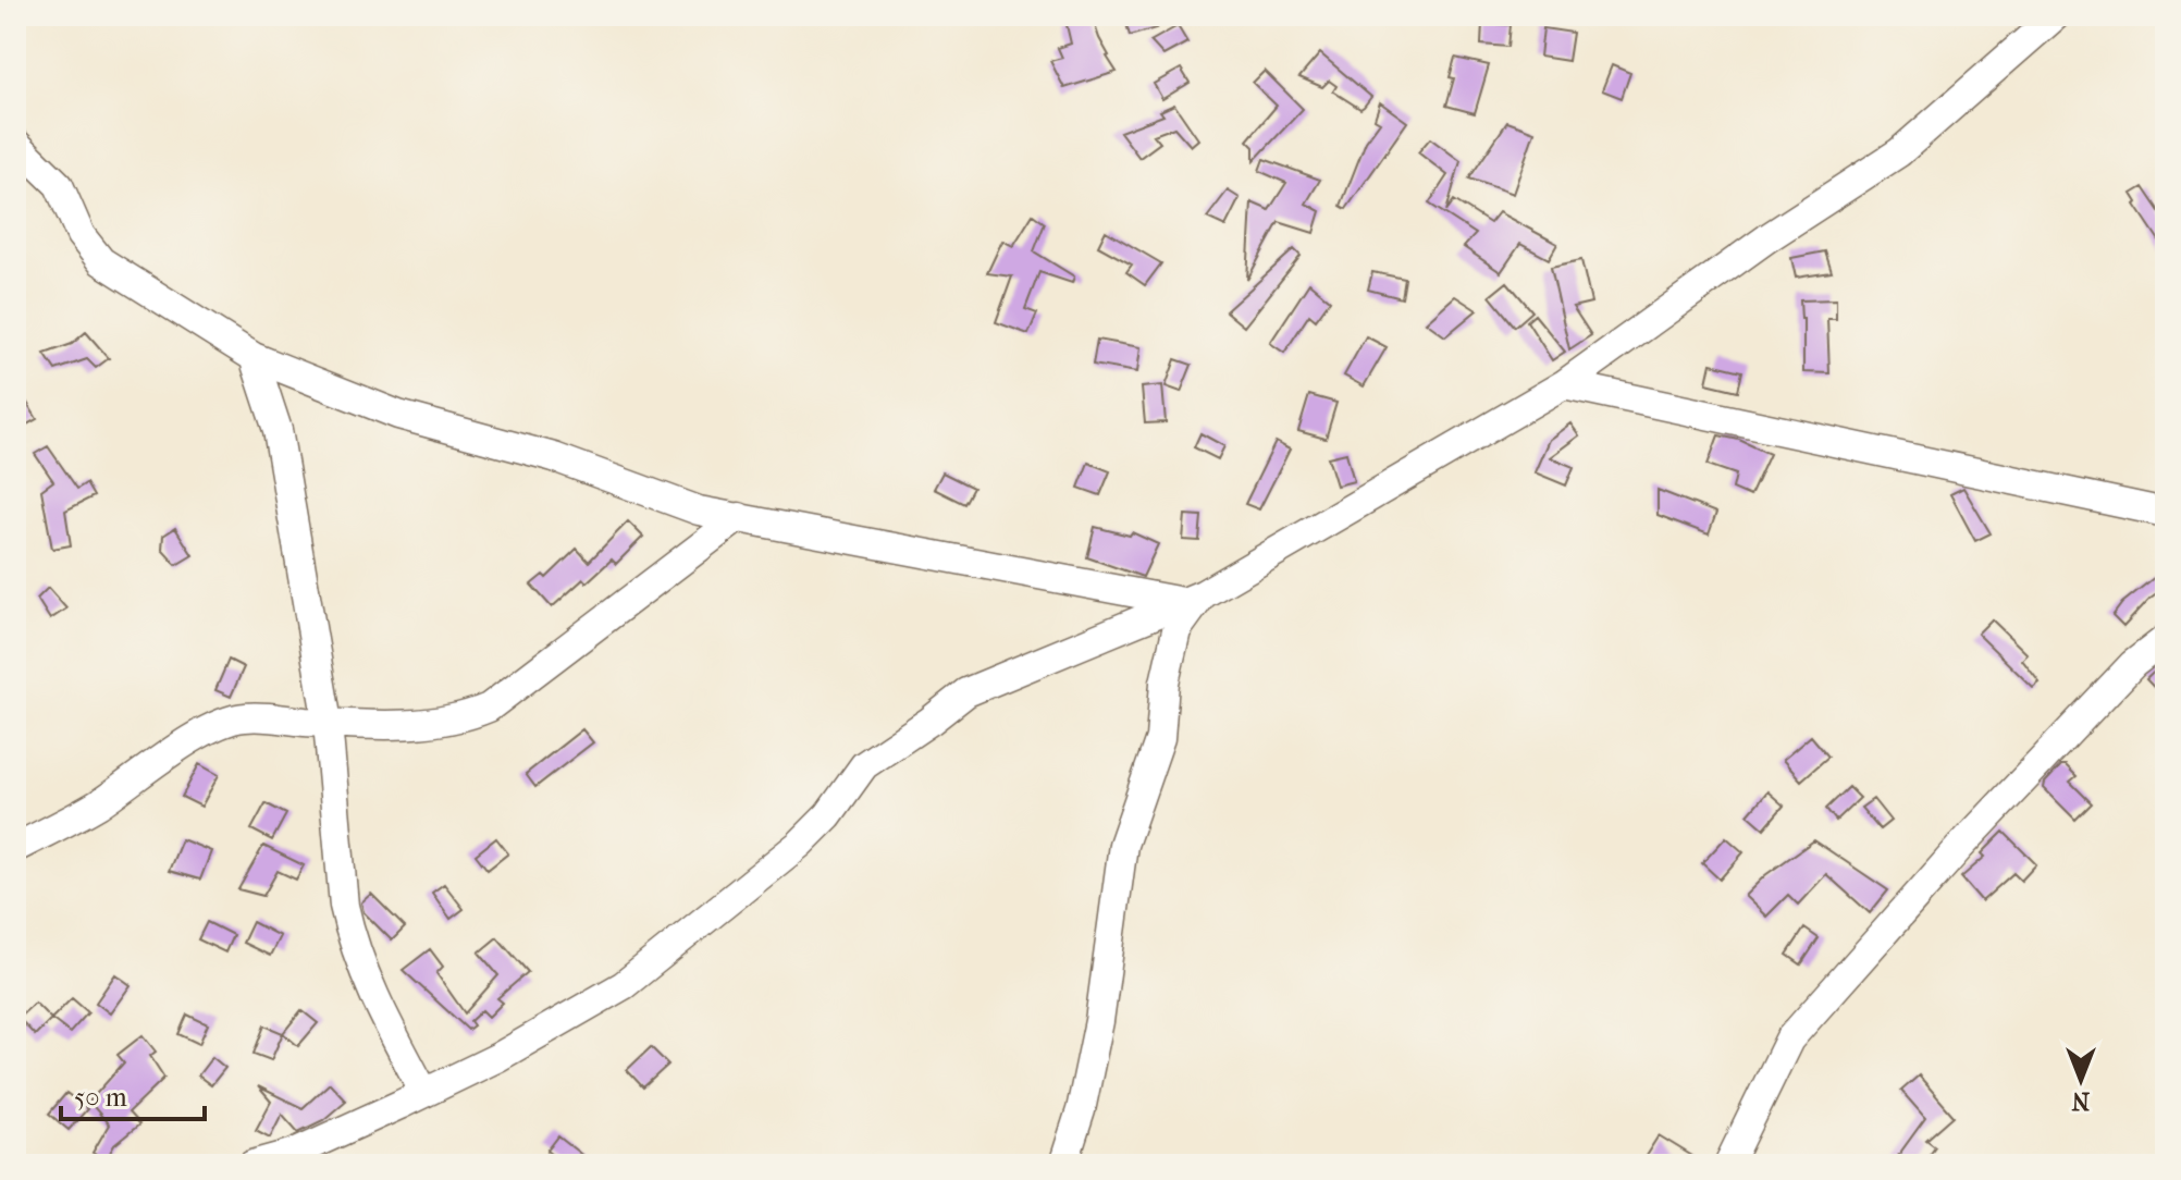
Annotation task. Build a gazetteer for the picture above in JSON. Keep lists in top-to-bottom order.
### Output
{
  "scale_bar": "50 m",
  "north": "bottom"
}
